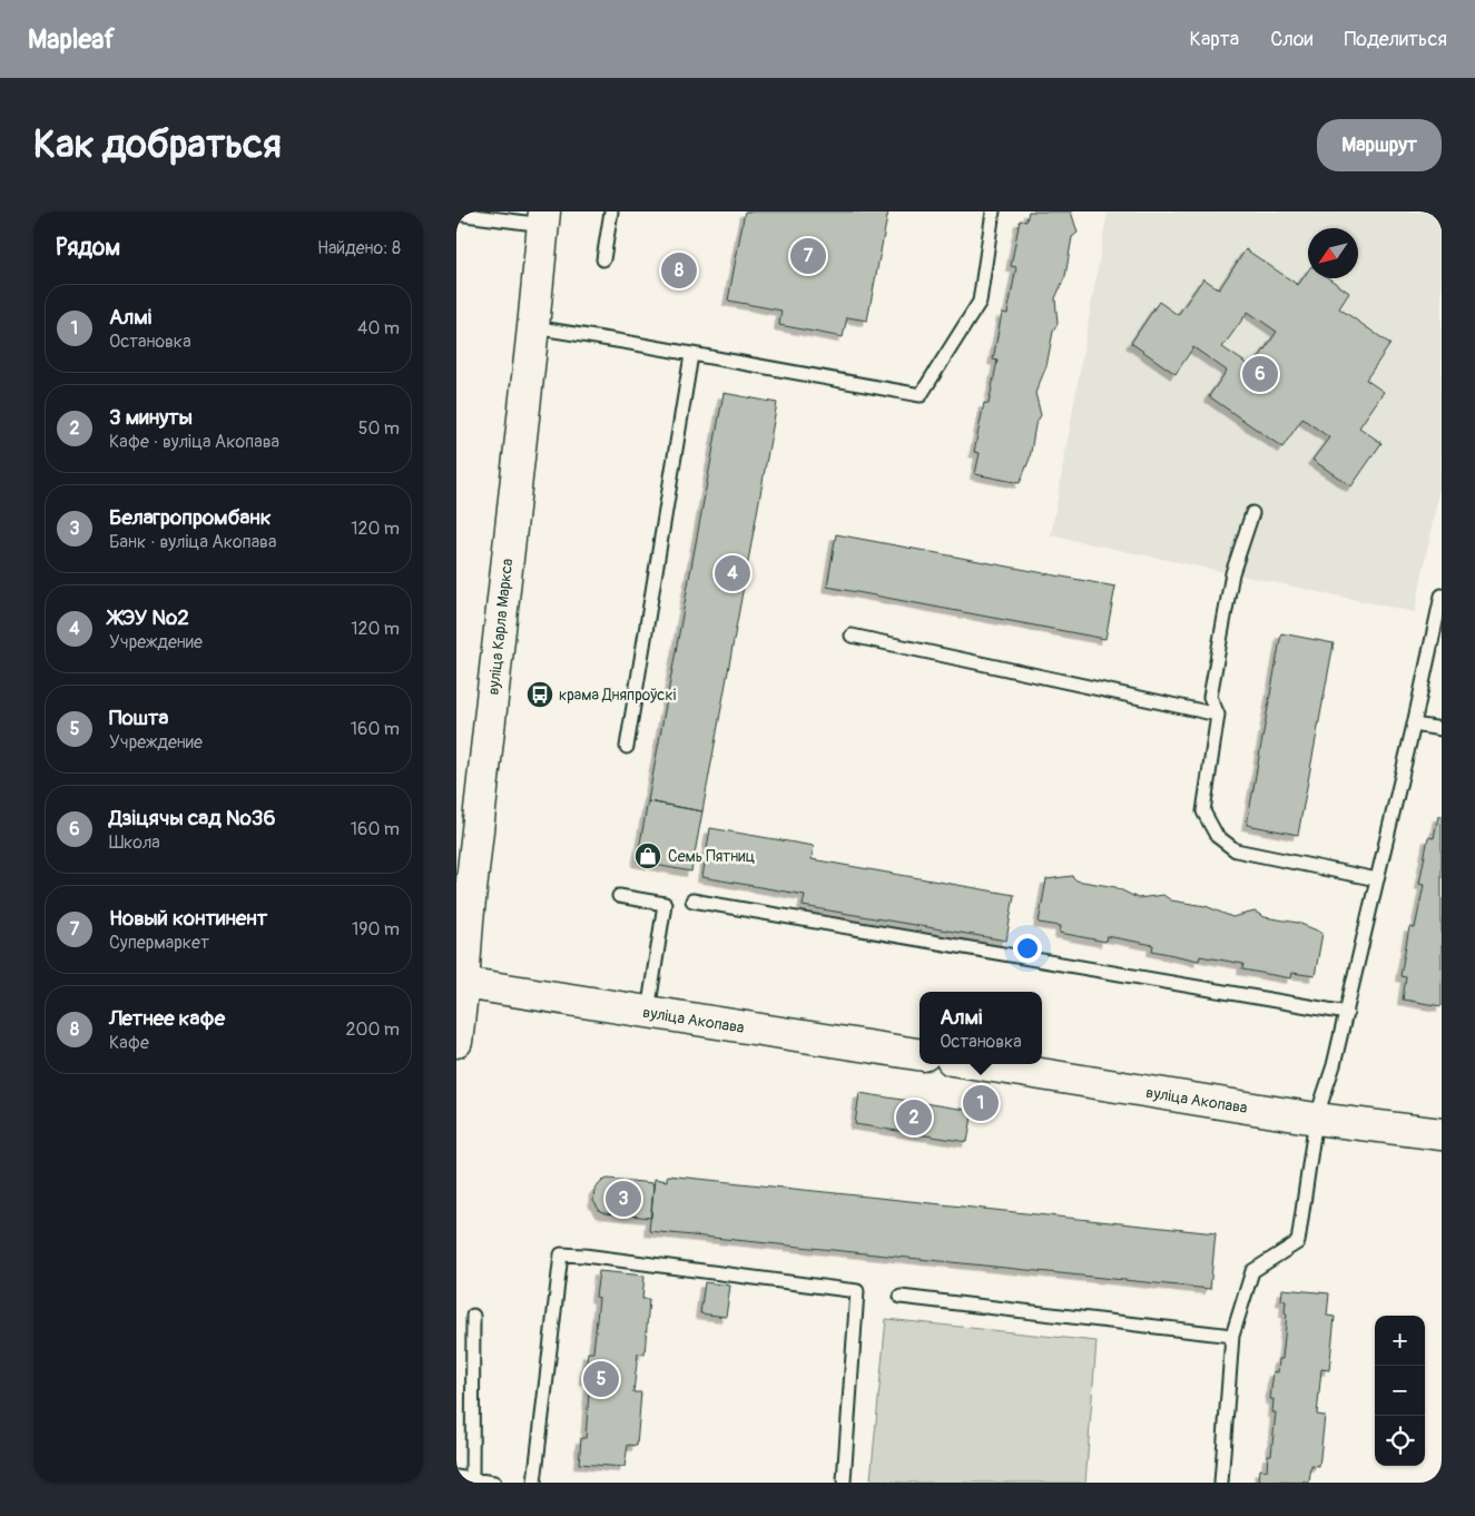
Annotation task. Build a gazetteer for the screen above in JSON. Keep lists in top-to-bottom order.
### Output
{
  "streets": {
    "main road": ["вуліца Карла Маркса", "вуліца Акопава"]
  },
  "crossings": [
    ["вуліца Карла Маркса", "вуліца Акопава"]
  ],
  "places": {
    "bus stop": ["крама Дняпроўскі"],
    "shop": ["Семь Пятниц"]
  },
  "north": "bottom left",
  "page": {
    "header": "Mapleaf",
    "nav": ["Карта", "Слои", "Поделиться"],
    "buttons": "Маршрут",
    "title": "Как добраться",
    "heading": ["Рядом", "Найдено: 8"],
    "pins": [
      "7",
      "8",
      "6",
      "4",
      "1",
      "2",
      "3",
      "5"
    ],
    "list": [
      {
        "mark": "1",
        "name": "Алмі",
        "note": "Остановка",
        "value": "40 m"
      },
      {
        "mark": "2",
        "name": "3 минуты",
        "note": "Кафе · вуліца Акопава",
        "value": "50 m"
      },
      {
        "mark": "3",
        "name": "Белагропромбанк",
        "note": "Банк · вуліца Акопава",
        "value": "120 m"
      },
      {
        "mark": "4",
        "name": "ЖЭУ №2",
        "note": "Учреждение",
        "value": "120 m"
      },
      {
        "mark": "5",
        "name": "Пошта",
        "note": "Учреждение",
        "value": "160 m"
      },
      {
        "mark": "6",
        "name": "Дзіцячы сад №36",
        "note": "Школа",
        "value": "160 m"
      },
      {
        "mark": "7",
        "name": "Новый континент",
        "note": "Супермаркет",
        "value": "190 m"
      },
      {
        "mark": "8",
        "name": "Летнее кафе",
        "note": "Кафе",
        "value": "200 m"
      }
    ],
    "popup": ["Алмі", "Остановка"],
    "map_buttons": ["+", "−"]
  }
}
